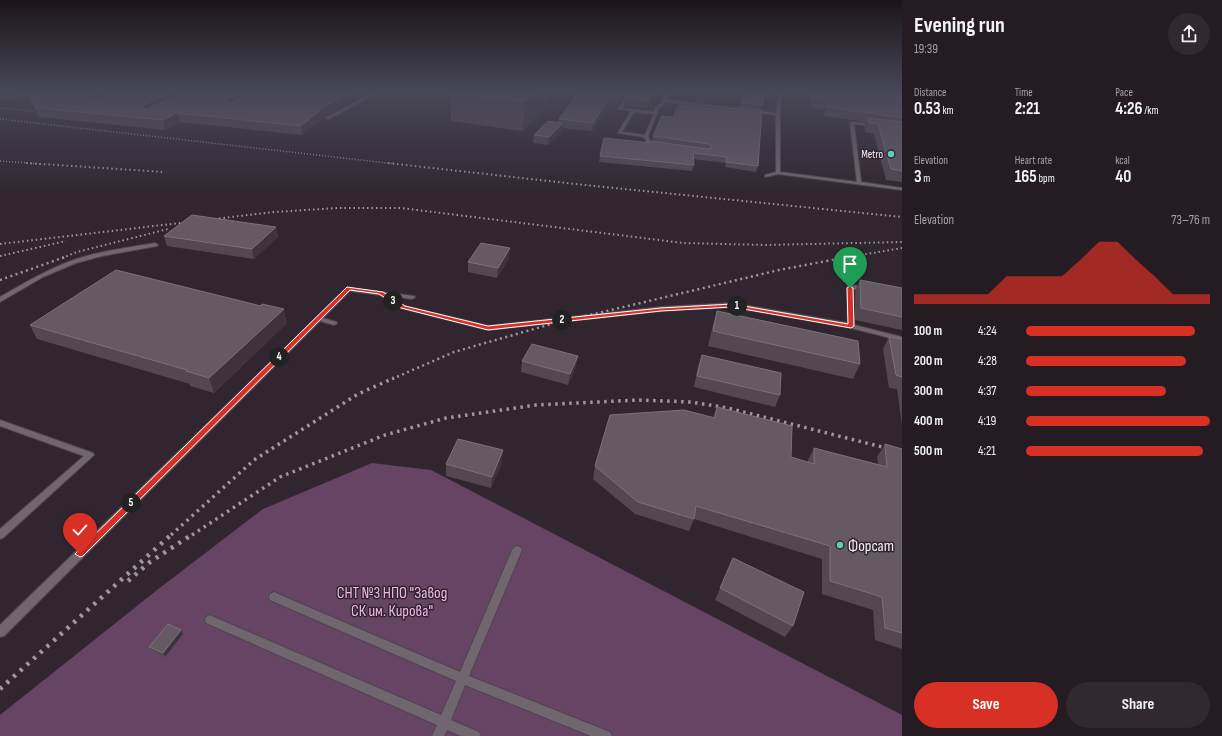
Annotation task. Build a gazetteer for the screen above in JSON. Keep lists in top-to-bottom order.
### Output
{
  "parks": ["СНТ №3 НПО \"Завод СК им. Кирова\""],
  "places": ["Metro", "Форсат"],
  "page": {
    "heading": ["Evening run", "19:39"],
    "stats": [
      ["Distance", "0.53 km"],
      ["Time", "2:21"],
      ["Pace", "4:26 /km"],
      ["Elevation", "3 m"],
      ["Heart rate", "165 bpm"],
      ["kcal", "40"]
    ],
    "chart": ["Elevation", "73–76 m"],
    "pins": [
      "3",
      "1",
      "2",
      "4",
      "5"
    ],
    "list": [
      {
        "name": "100 m",
        "note": "4:24"
      },
      {
        "name": "200 m",
        "note": "4:28"
      },
      {
        "name": "300 m",
        "note": "4:37"
      },
      {
        "name": "400 m",
        "note": "4:19"
      },
      {
        "name": "500 m",
        "note": "4:21"
      }
    ],
    "buttons": ["Save", "Share"]
  }
}
